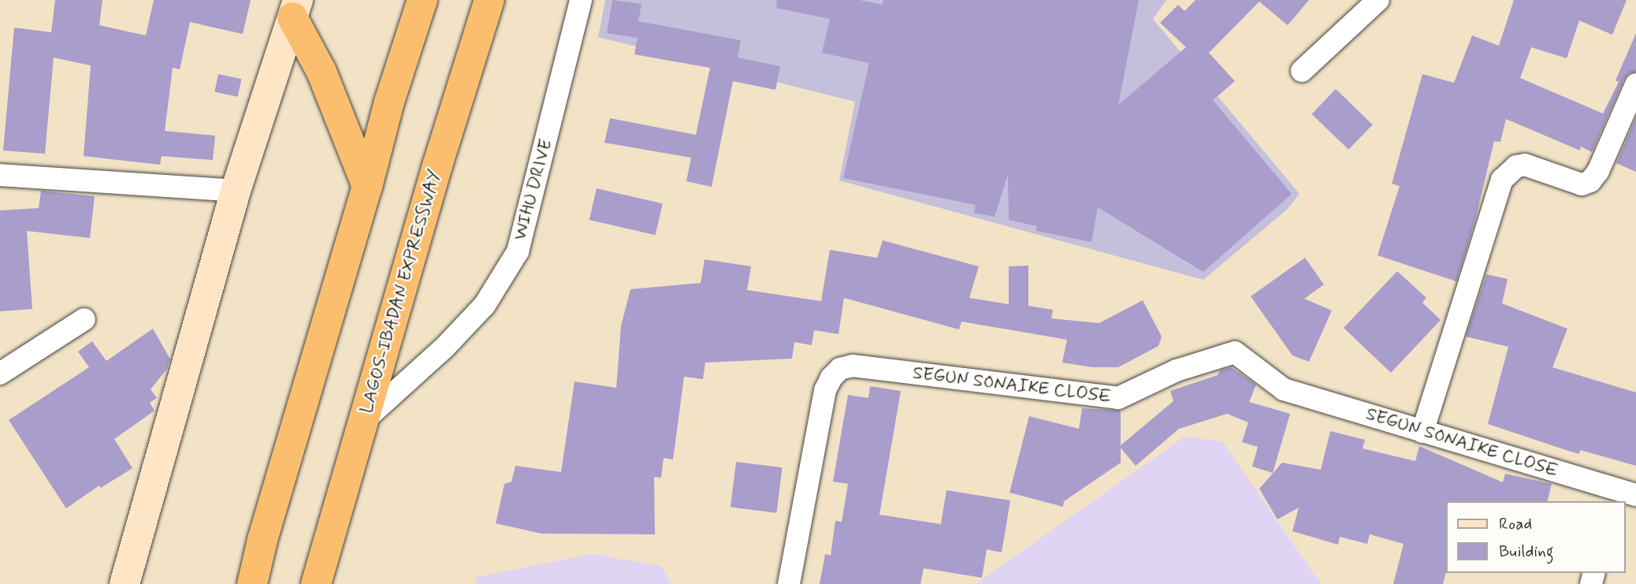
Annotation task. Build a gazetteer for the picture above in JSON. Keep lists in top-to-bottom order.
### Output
{
  "streets": {
    "highway": ["LAGOS-IBADAN EXPRESSWAY"],
    "street": ["WIHU DRIVE", "SEGUN SONAIKE CLOSE"]
  },
  "crossings": [
    ["WIHU DRIVE", "LAGOS-IBADAN EXPRESSWAY"]
  ],
  "legend": ["Road", "Building"]
}
